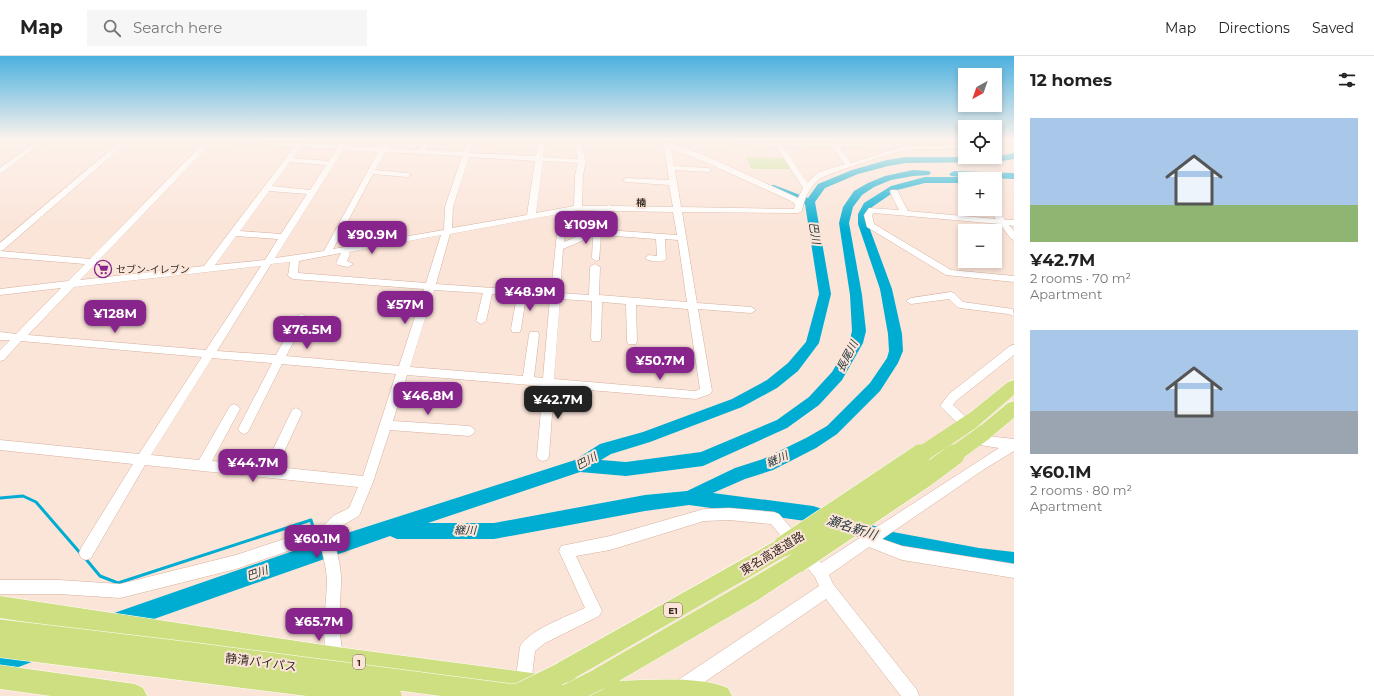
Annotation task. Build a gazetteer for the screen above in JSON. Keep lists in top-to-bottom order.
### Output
{
  "streets": {
    "highway": [
      "東名高速道路",
      "E1",
      "静清バイパス",
      "1"
    ]
  },
  "crossings": [
    ["東名高速道路", "静清バイパス"],
    ["東名高速道路", "1"],
    ["静清バイパス", "1"]
  ],
  "districts": ["楠"],
  "water": [
    "巴川",
    "長尾川",
    "継川",
    "瀬名新川"
  ],
  "places": {
    "supermarket": ["セブン-イレブン"]
  },
  "north": "bottom left",
  "page": {
    "header": "Map",
    "search": "Search here",
    "nav": ["Map", "Directions", "Saved"],
    "heading": "12 homes",
    "map_buttons": ["+", "−"],
    "list": [
      {
        "name": "¥42.7M",
        "note": "2 rooms · 70 m² · Apartment"
      },
      {
        "name": "¥60.1M",
        "note": "2 rooms · 80 m² · Apartment"
      }
    ],
    "price": [
      "¥109M",
      "¥90.9M",
      "¥48.9M",
      "¥57M",
      "¥128M",
      "¥76.5M",
      "¥50.7M",
      "¥46.8M",
      "¥42.7M",
      "¥44.7M",
      "¥60.1M",
      "¥65.7M"
    ]
  }
}
